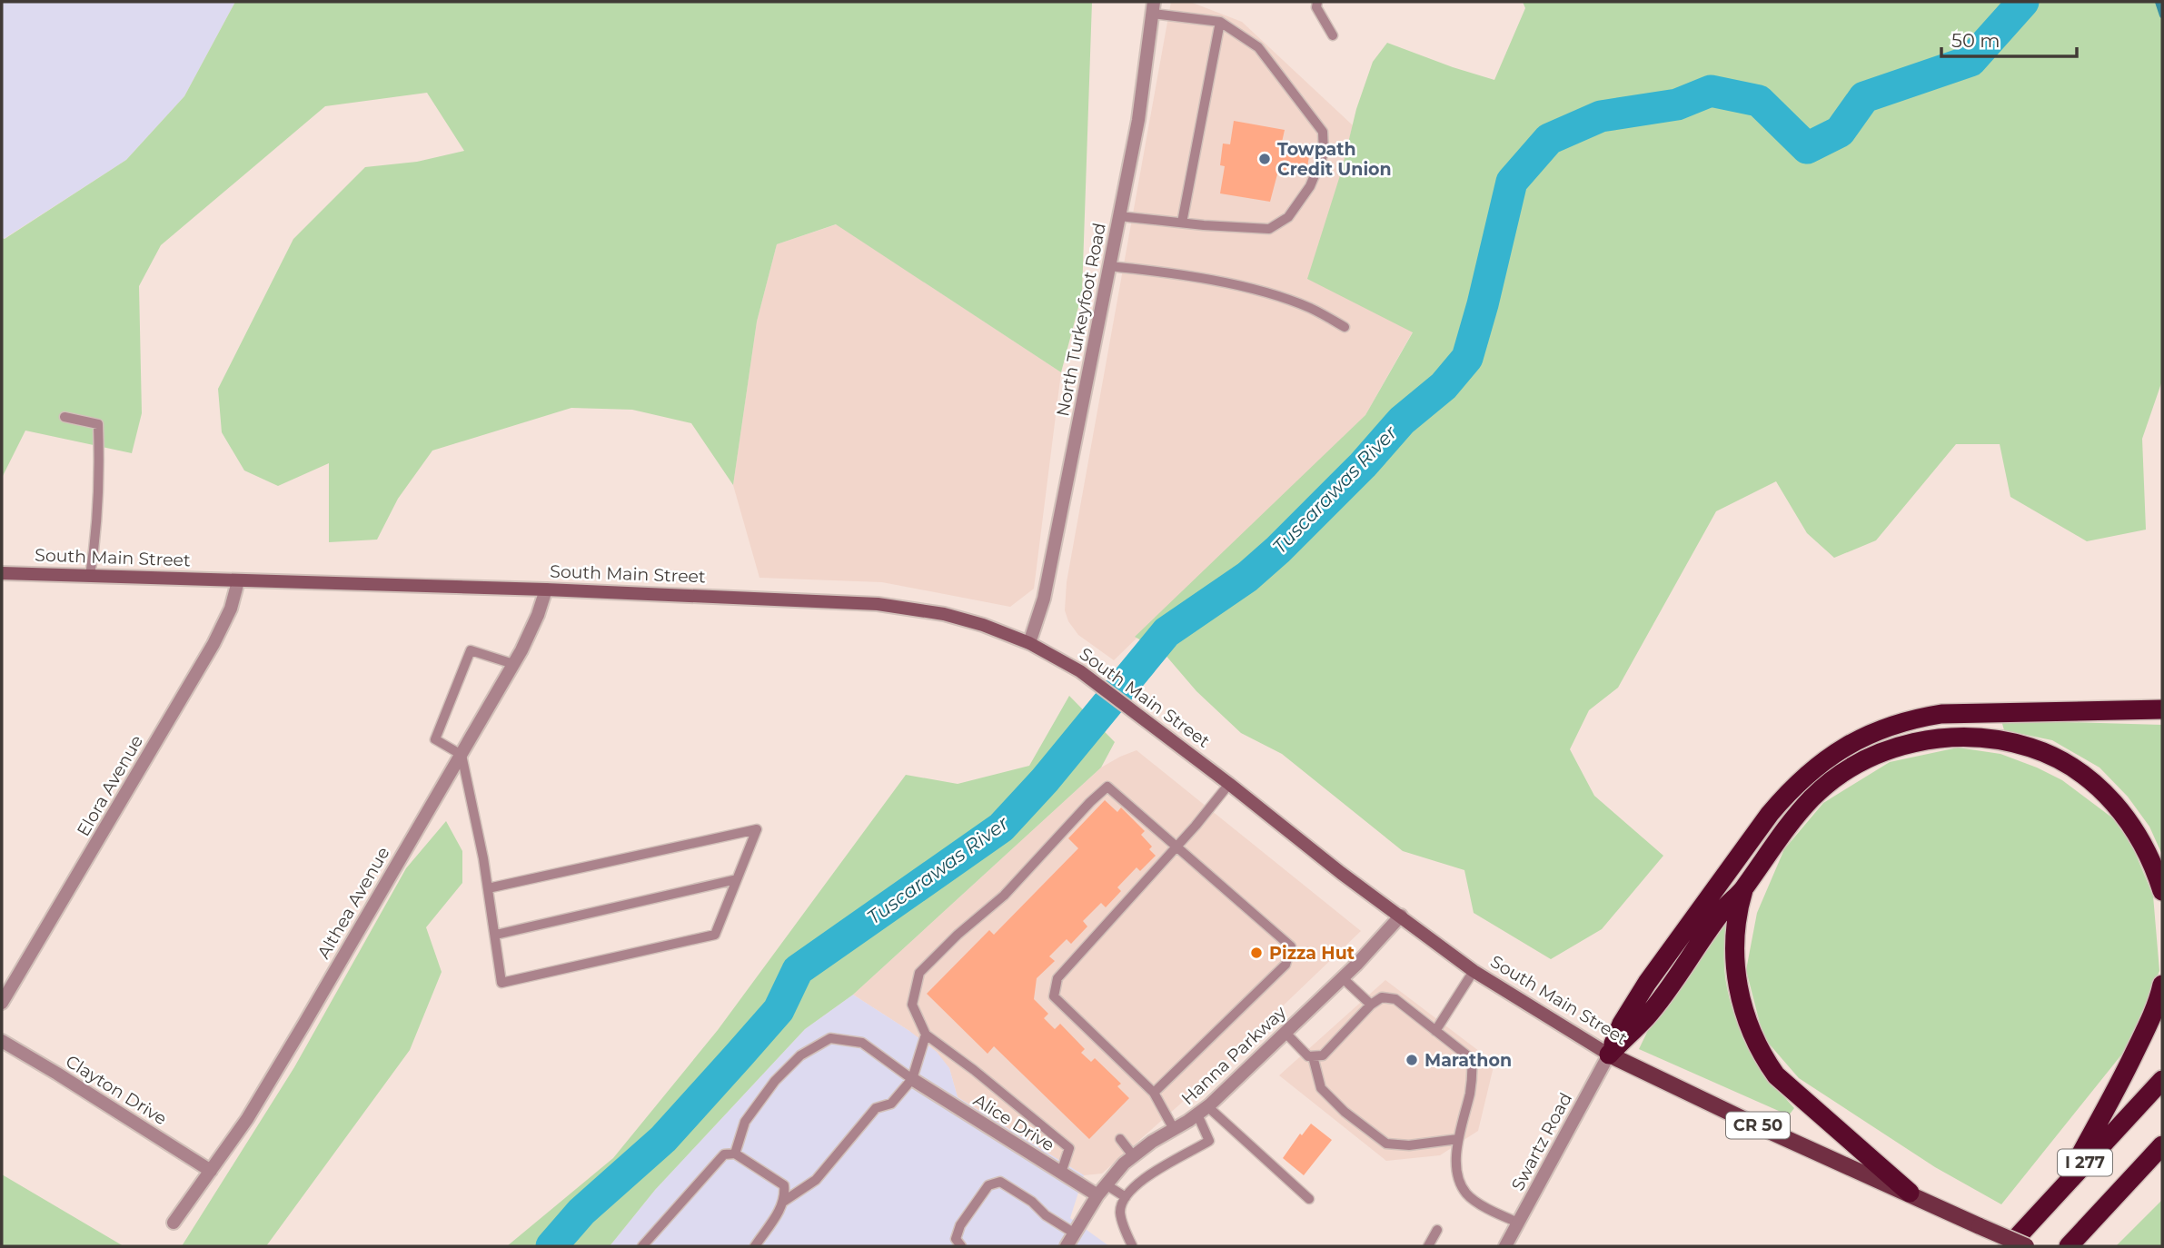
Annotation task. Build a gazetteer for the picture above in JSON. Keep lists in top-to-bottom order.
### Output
{
  "streets": {
    "highway": ["I 277"],
    "main road": ["South Main Street", "CR 50"],
    "street": [
      "North Turkeyfoot Road",
      "Elora Avenue",
      "Althea Avenue",
      "Hanna Parkway",
      "Clayton Drive",
      "Alice Drive",
      "Swartz Road"
    ]
  },
  "crossings": [
    ["North Turkeyfoot Road", "South Main Street"],
    ["South Main Street", "Elora Avenue"],
    ["South Main Street", "Althea Avenue"],
    ["South Main Street", "Hanna Parkway"],
    ["South Main Street", "Swartz Road"],
    ["Althea Avenue", "Clayton Drive"],
    ["Hanna Parkway", "Alice Drive"]
  ],
  "water": ["Tuscarawas River"],
  "places": ["Towpath Credit Union", "Pizza Hut", "Marathon"],
  "scale_bar": "50 m"
}
